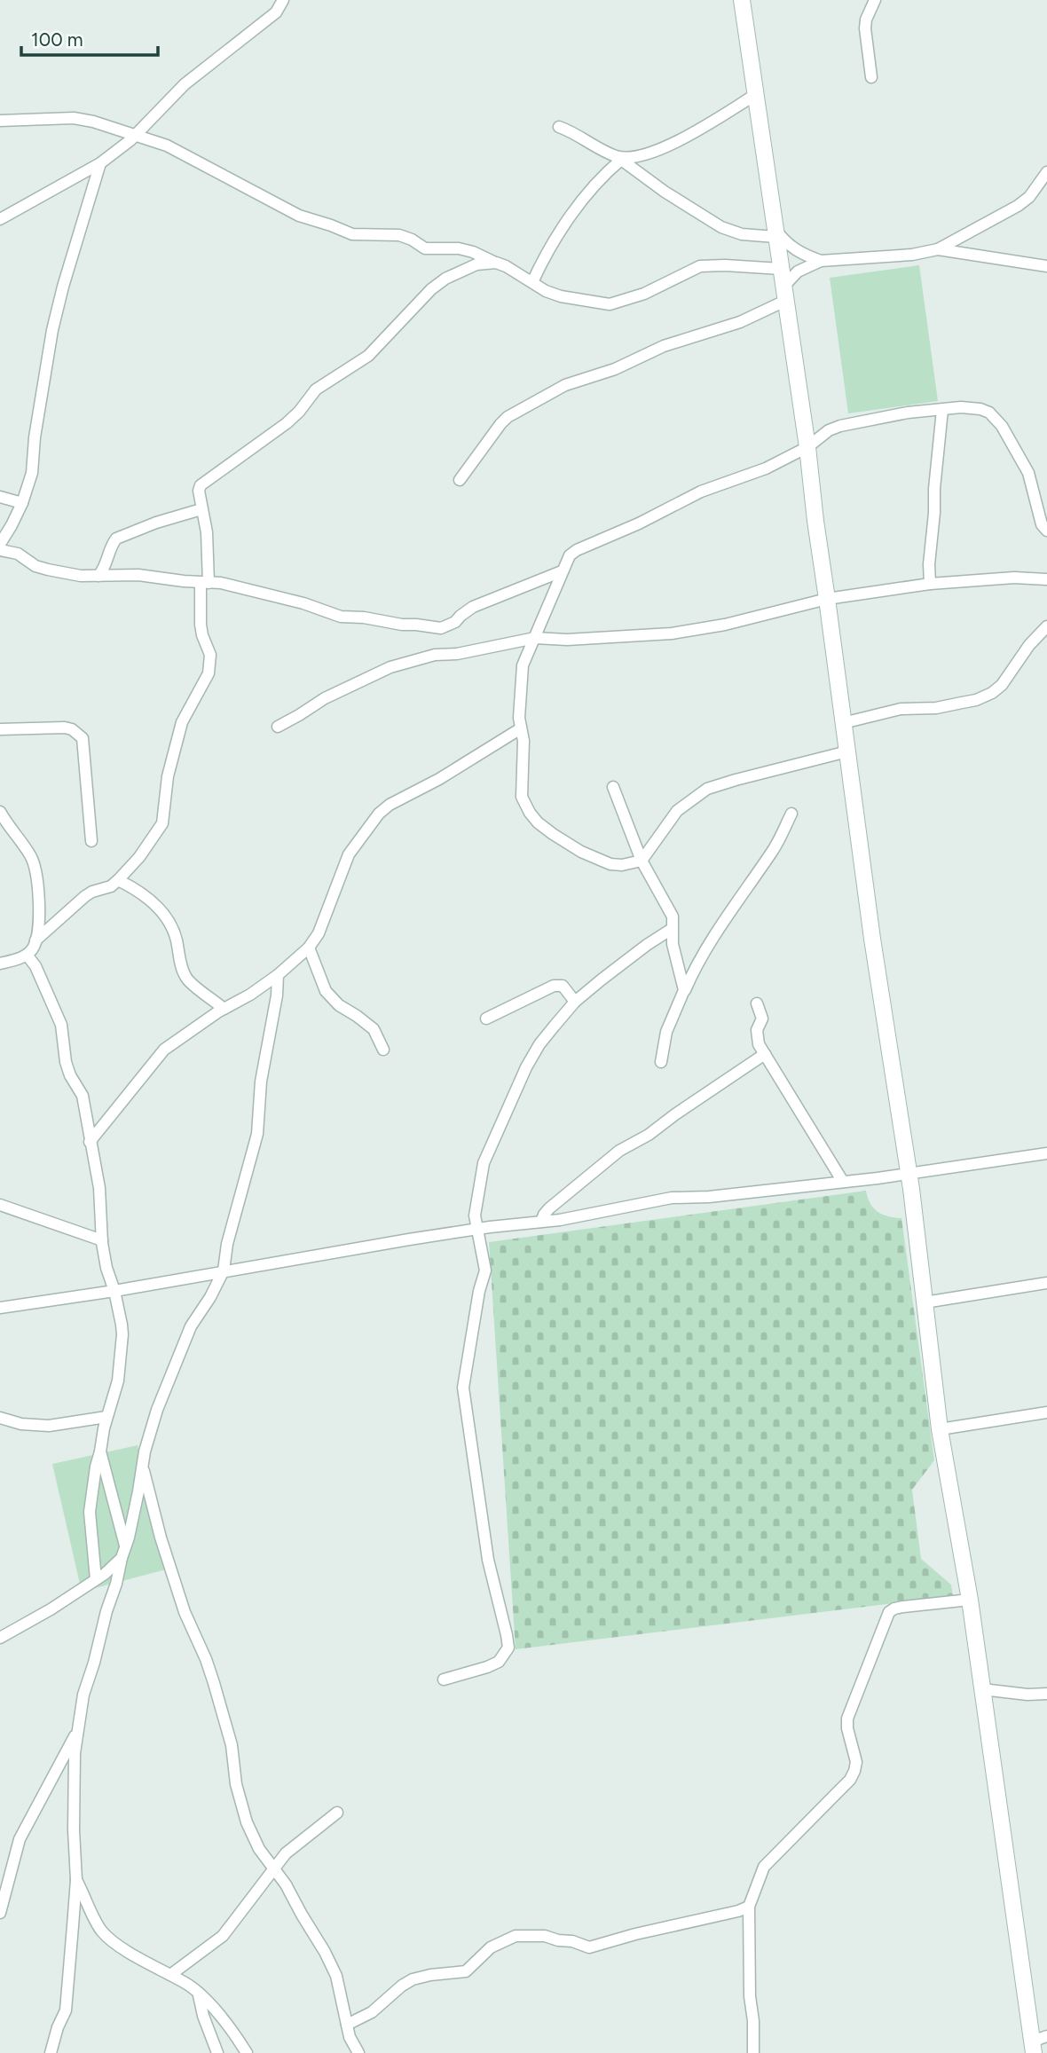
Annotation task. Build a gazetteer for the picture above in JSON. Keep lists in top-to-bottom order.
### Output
{
  "scale_bar": "100 m"
}
